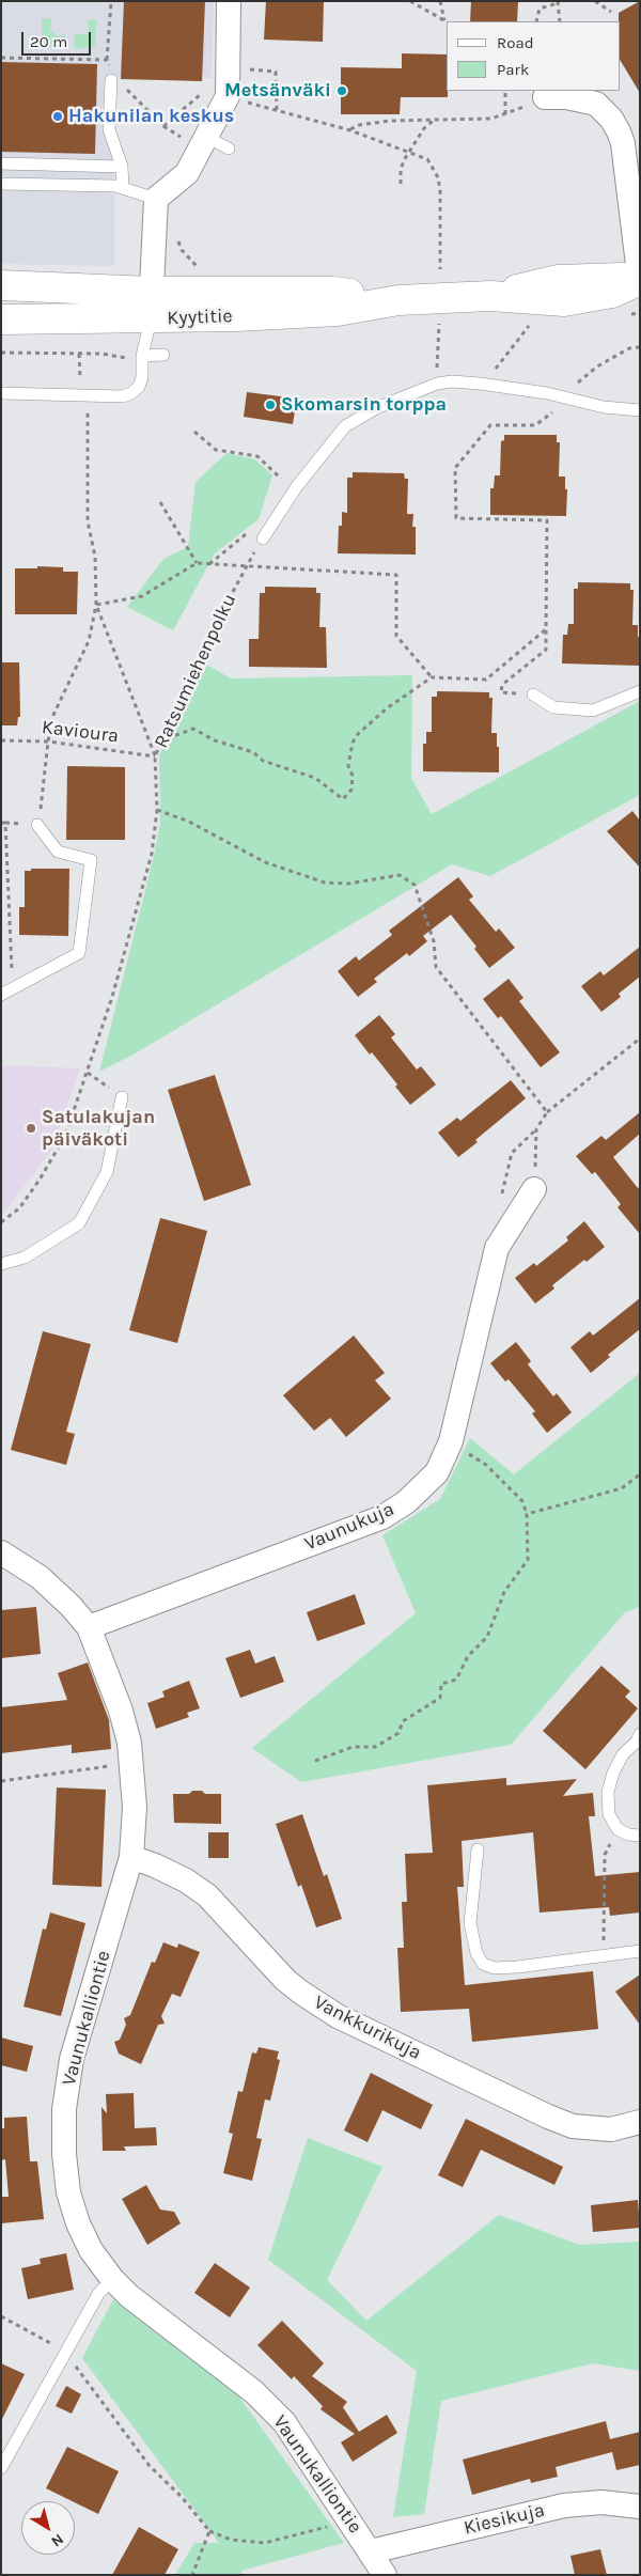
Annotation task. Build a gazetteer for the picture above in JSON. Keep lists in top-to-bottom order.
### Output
{
  "streets": {
    "main road": ["Kyytitie"],
    "street": [
      "Vaunukuja",
      "Vaunukalliontie",
      "Vankkurikuja",
      "Kiesikuja"
    ],
    "path": ["Ratsumiehenpolku", "Kavioura"]
  },
  "crossings": [
    ["Ratsumiehenpolku", "Kavioura"],
    ["Vaunukuja", "Vaunukalliontie"],
    ["Vaunukalliontie", "Vankkurikuja"],
    ["Vaunukalliontie", "Kiesikuja"]
  ],
  "places": [
    "Metsänväki",
    "Hakunilan keskus",
    "Skomarsin torppa",
    "Satulakujan päiväkoti"
  ],
  "legend": ["Road", "Park"],
  "scale_bar": "20 m",
  "north": "bottom right"
}
